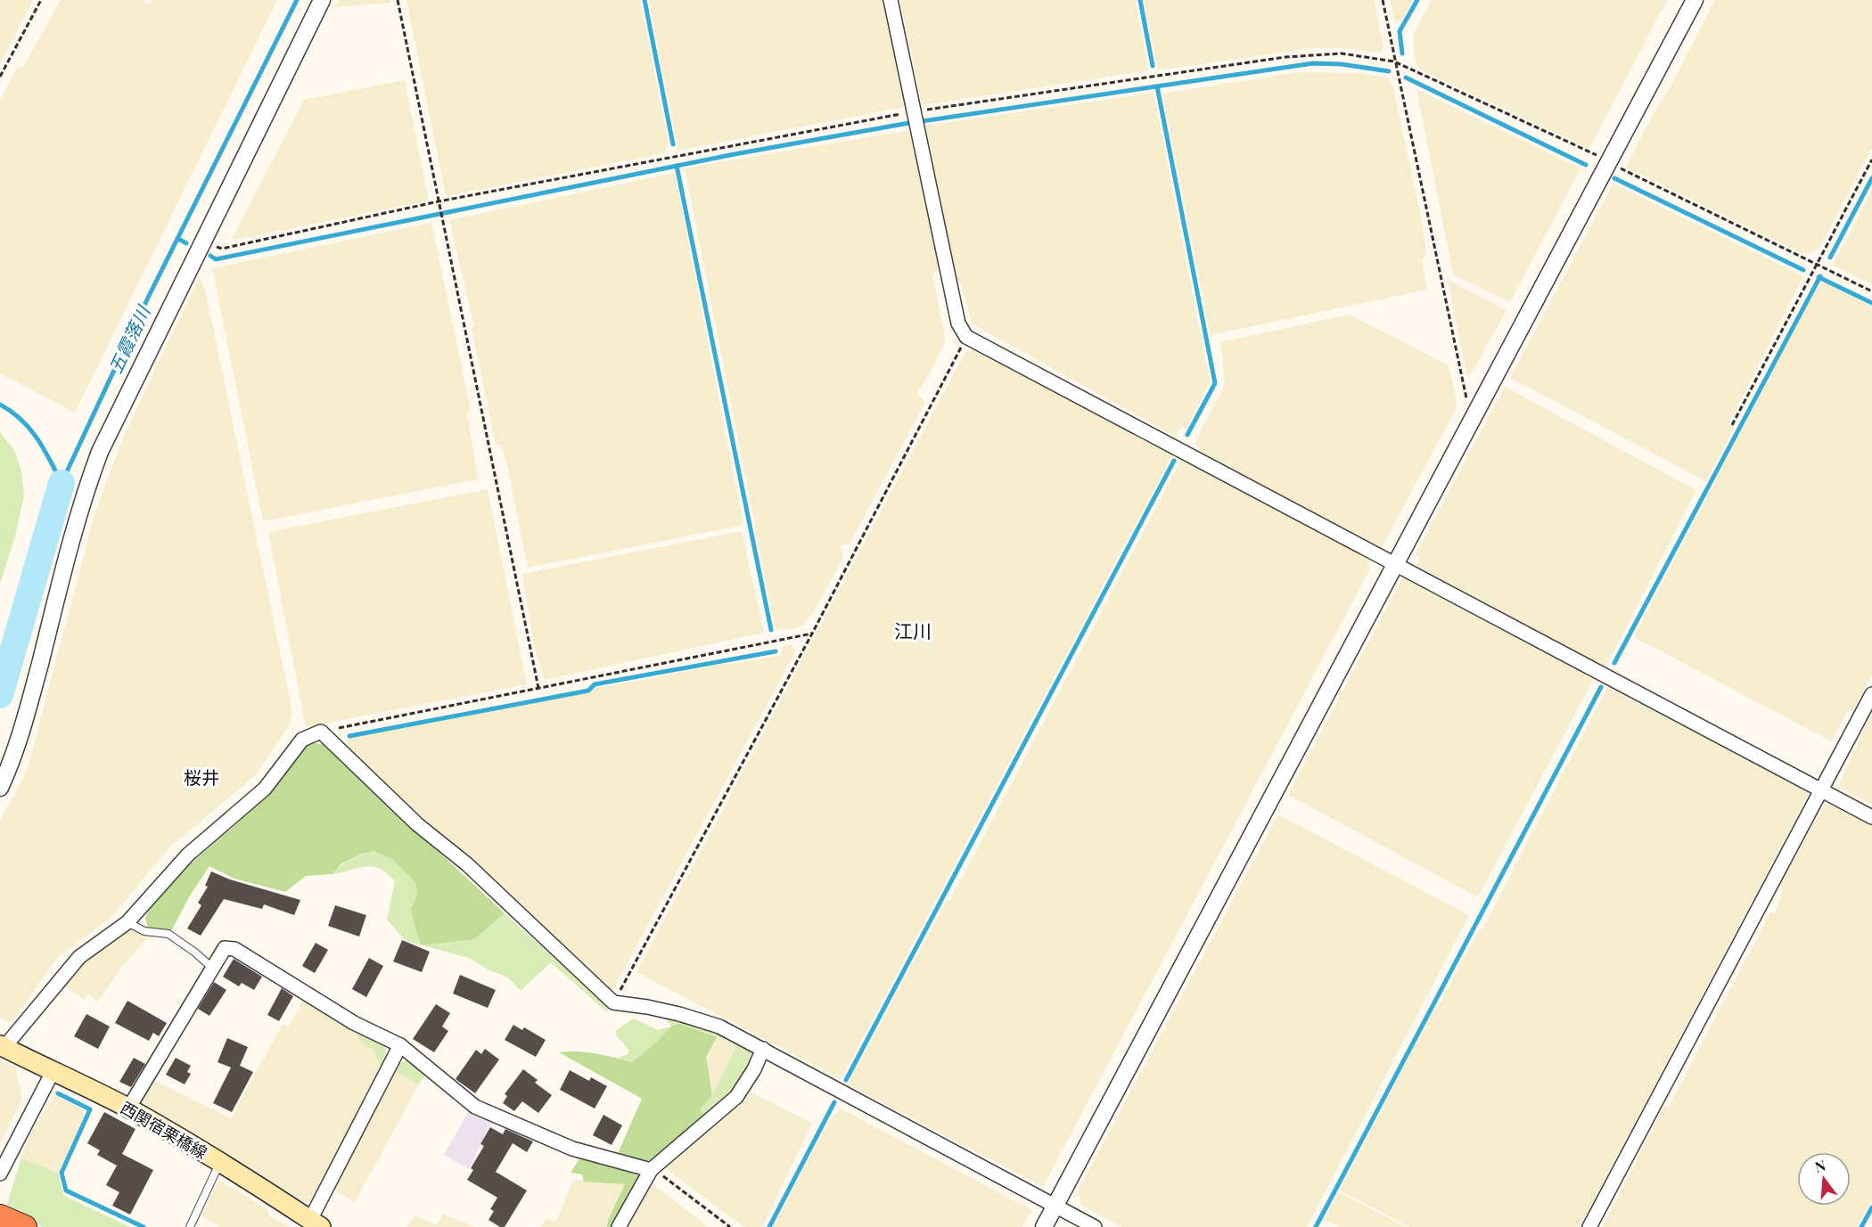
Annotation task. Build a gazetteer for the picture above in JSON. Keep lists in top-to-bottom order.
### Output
{
  "streets": {
    "main road": ["西関宿栗橋線"]
  },
  "districts": ["江川", "桜井"],
  "water": ["五霞落川"],
  "north": "top"
}
